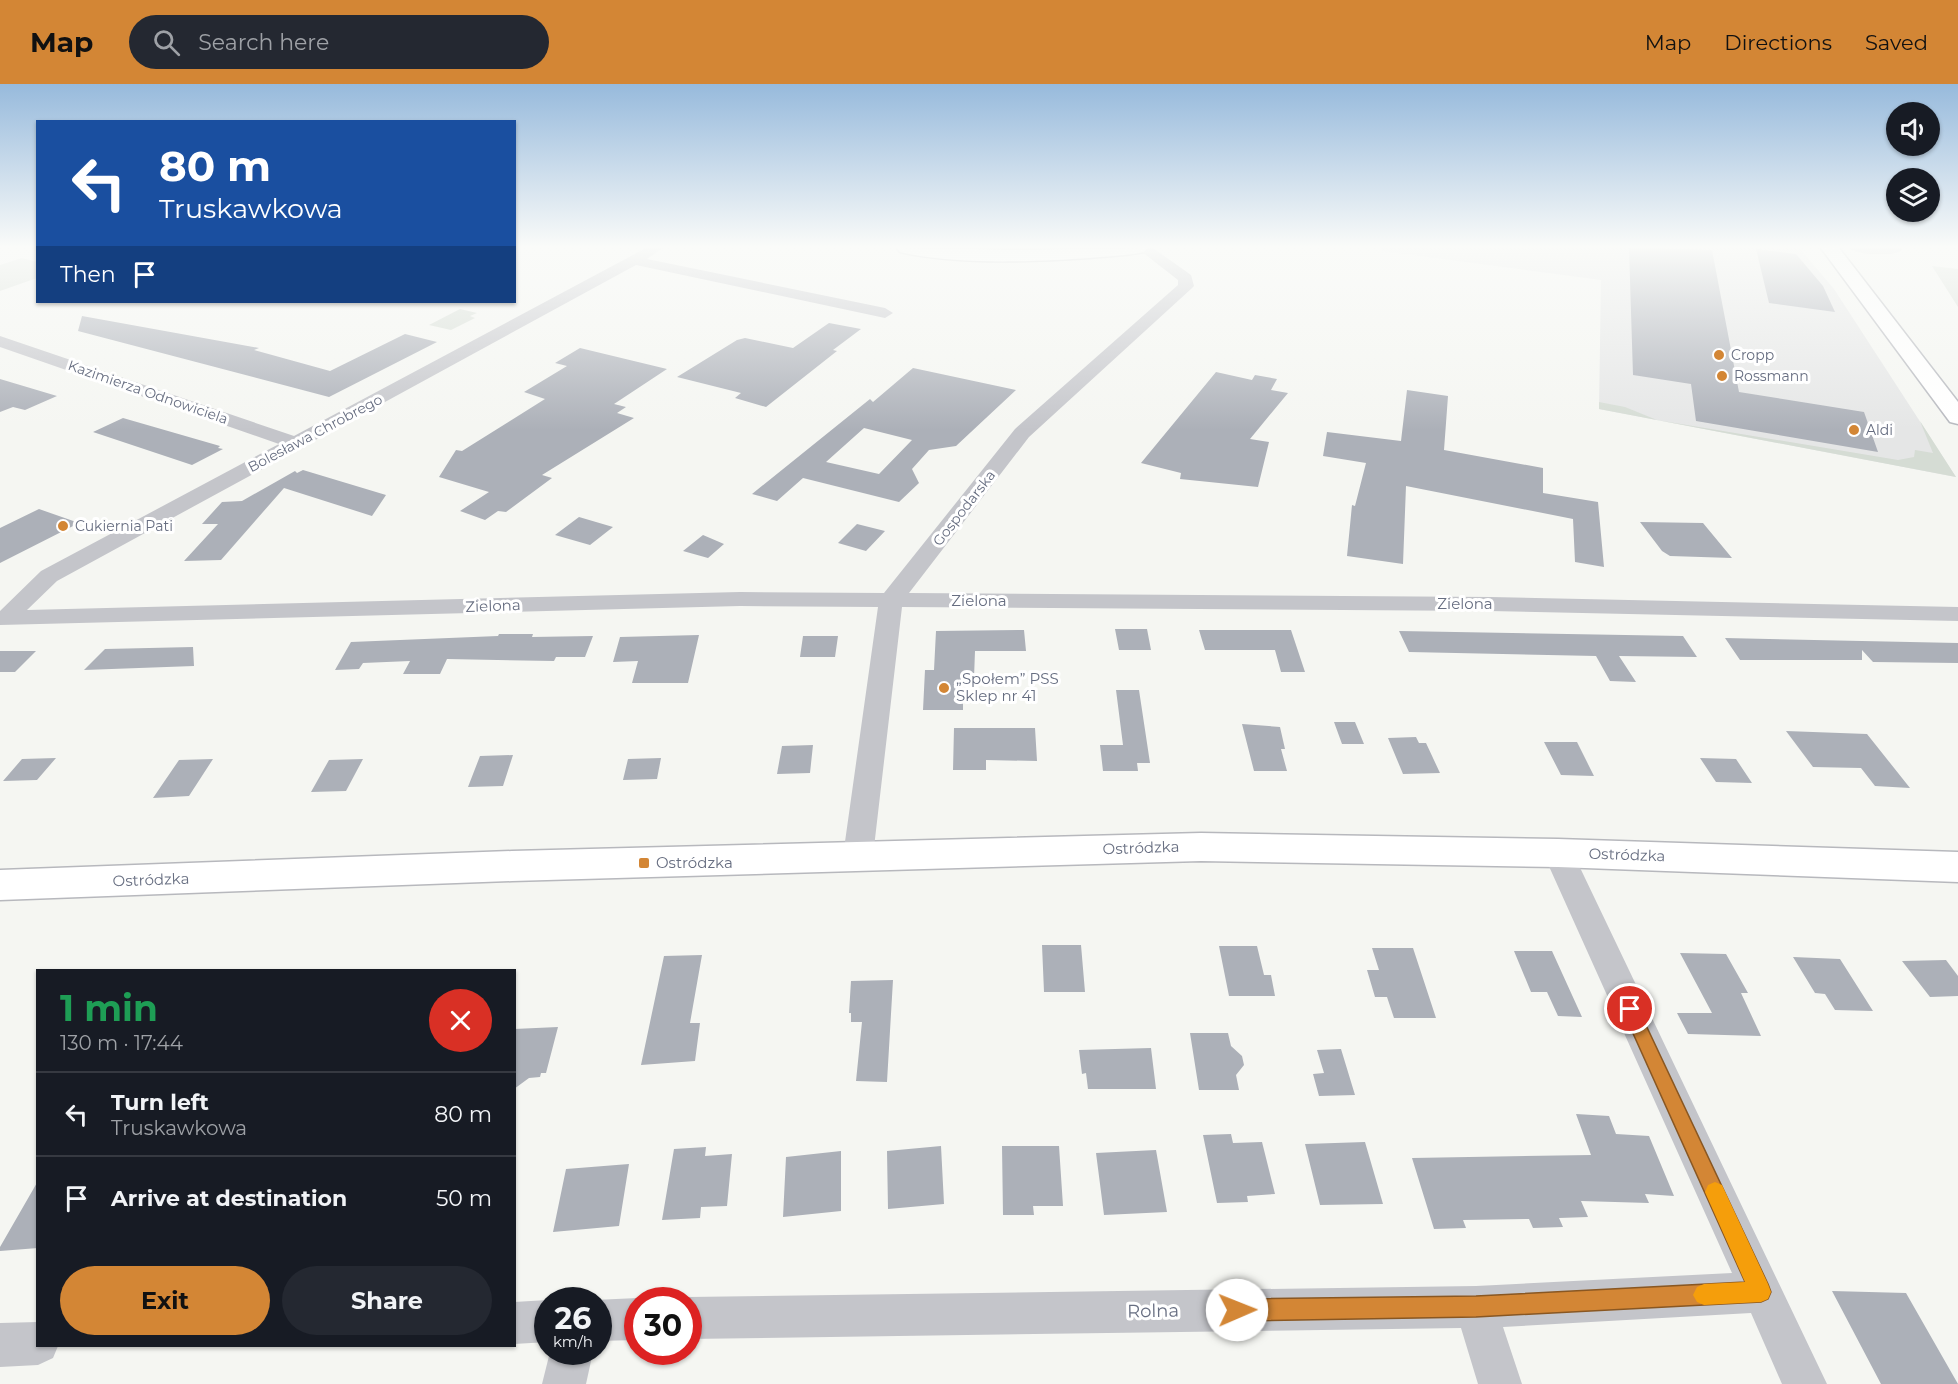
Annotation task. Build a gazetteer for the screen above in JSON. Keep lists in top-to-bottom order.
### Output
{
  "streets": {
    "main road": ["Ostródzka"],
    "street": [
      "Kazimierza Odnowiciela",
      "Bolesława Chrobrego",
      "Gospodarska",
      "Zielona",
      "Rolna"
    ]
  },
  "crossings": [
    ["Kazimierza Odnowiciela", "Bolesława Chrobrego"],
    ["Bolesława Chrobrego", "Zielona"],
    ["Gospodarska", "Zielona"]
  ],
  "places": {
    "other": [
      "Cropp",
      "Rossmann",
      "Aldi",
      "Cukiernia Pati",
      "„Społem” PSS Sklep nr 41"
    ],
    "transit": ["Ostródzka"]
  },
  "page": {
    "header": "Map",
    "search": "Search here",
    "nav": ["Map", "Directions", "Saved"],
    "turn": ["80 m", "Truskawkowa"],
    "then": "Then",
    "heading": ["1 min", "130 m · 17:44"],
    "list": [
      {
        "name": "Turn left",
        "note": "Truskawkowa",
        "value": "80 m"
      },
      {
        "name": "Arrive at destination",
        "value": "50 m"
      }
    ],
    "buttons": ["Exit", "Share"],
    "speed": "26 km/h",
    "limit": "30"
  }
}
